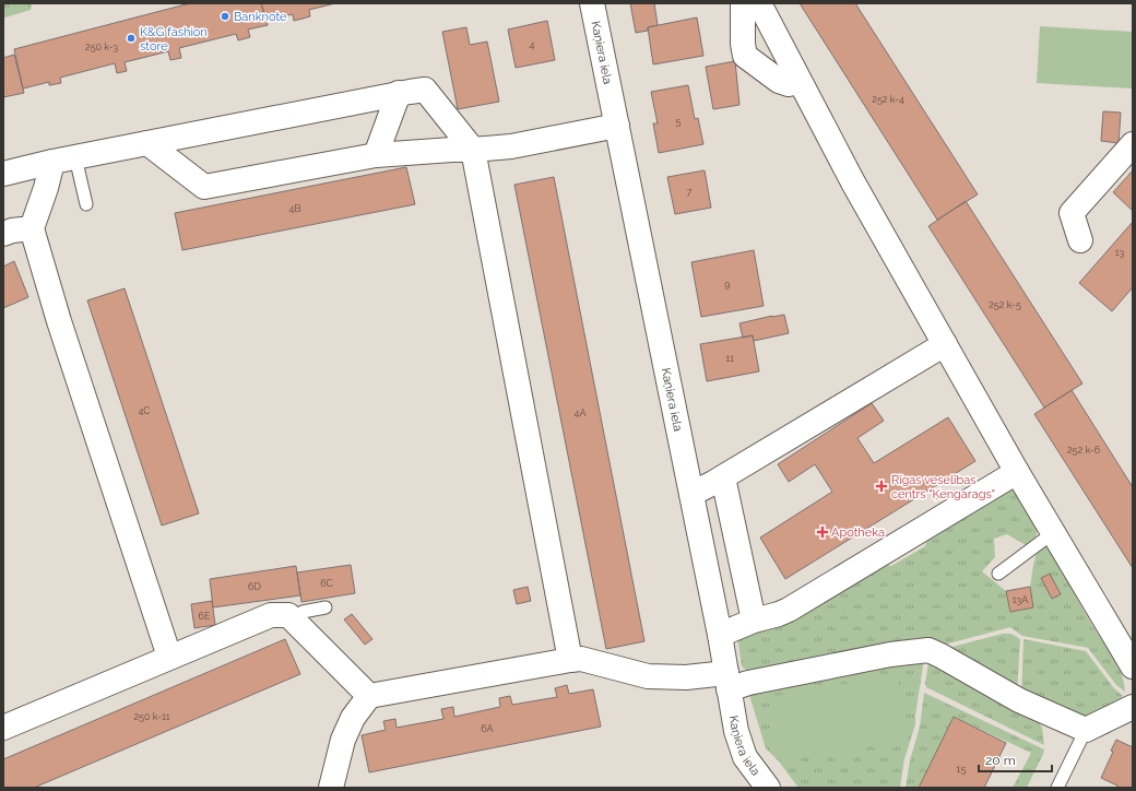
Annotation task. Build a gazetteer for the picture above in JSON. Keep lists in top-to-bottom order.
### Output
{
  "streets": {
    "street": ["Kaņiera iela"]
  },
  "places": {
    "other": ["Banknote", "K&G fashion store"],
    "health": ["Rīgas veselības centrs \"Ķengarags\"", "Apotheka"]
  },
  "house_numbers": [
    "4",
    "250 k-3",
    "252 k-4",
    "5",
    "7",
    "4B",
    "13",
    "9",
    "252 k-5",
    "11",
    "4C",
    "4A",
    "252 k-6",
    "6C",
    "6D",
    "13A",
    "6E",
    "250 k-11",
    "6A",
    "15"
  ],
  "scale_bar": "20 m"
}
